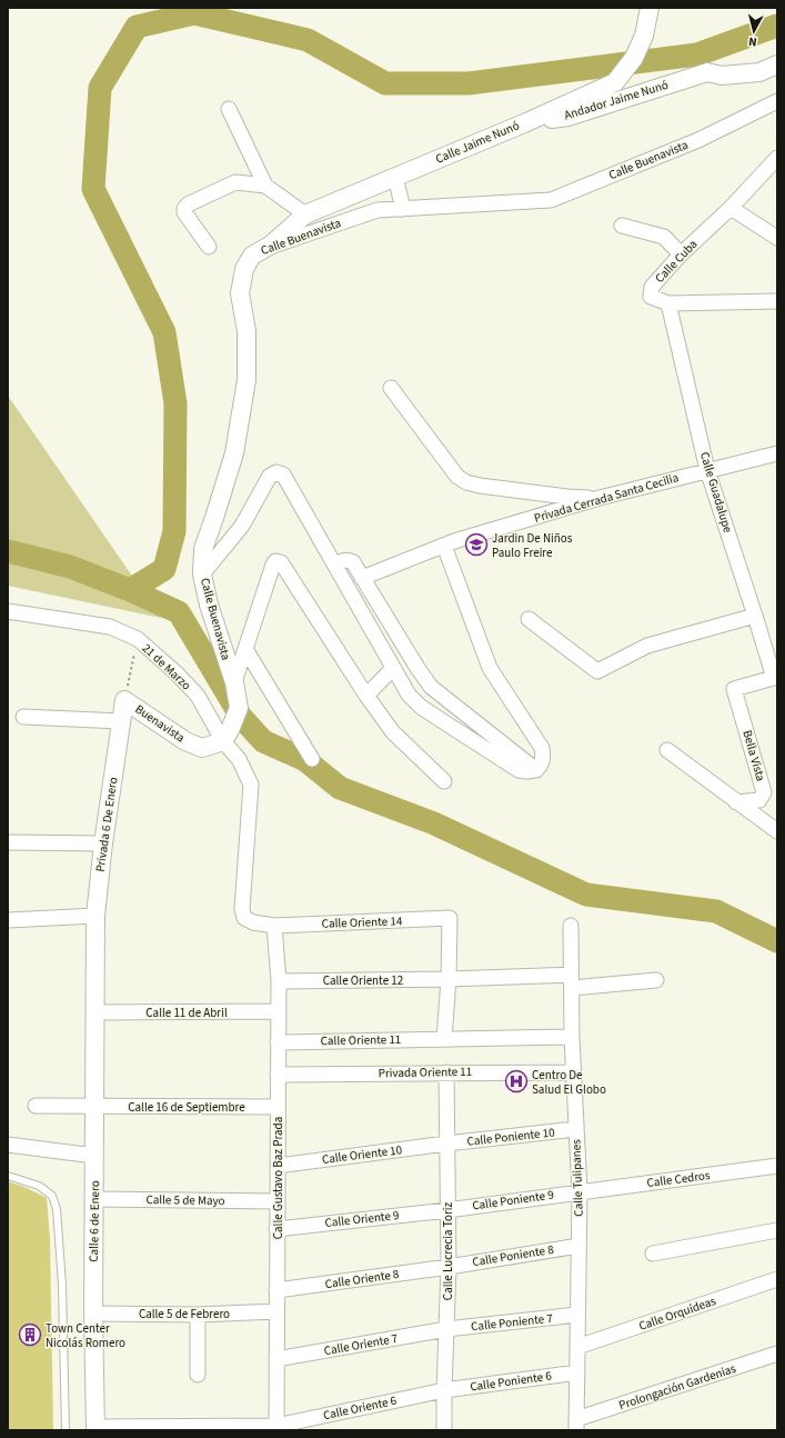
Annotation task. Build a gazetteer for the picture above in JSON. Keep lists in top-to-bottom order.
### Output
{
  "streets": {
    "street": [
      "Andador Jaime Nunó",
      "Calle Jaime Nunó",
      "Calle Buenavista",
      "Calle Cuba",
      "Calle Guadalupe",
      "Privada Cerrada Santa Cecilia",
      "21 de Marzo",
      "Buenavista",
      "Bella Vista",
      "Privada 6 De Enero",
      "Calle Oriente 14",
      "Calle Oriente 12",
      "Calle 11 de Abril",
      "Calle Oriente 11",
      "Privada Oriente 11",
      "Calle 16 de Septiembre",
      "Calle Poniente 10",
      "Calle Oriente 10",
      "Calle Gustavo Baz Prada",
      "Calle Tulipanes",
      "Calle Cedros",
      "Calle 5 de Mayo",
      "Calle Poniente 9",
      "Calle Oriente 9",
      "Calle 6 de Enero",
      "Calle Lucrecia Toriz",
      "Calle Poniente 8",
      "Calle Oriente 8",
      "Calle 5 de Febrero",
      "Calle Orquídeas",
      "Calle Poniente 7",
      "Calle Oriente 7",
      "Calle Poniente 6",
      "Prolongación Gardenias",
      "Calle Oriente 6"
    ]
  },
  "crossings": [
    ["Andador Jaime Nunó", "Calle Jaime Nunó"],
    ["Calle Jaime Nunó", "Calle Buenavista"],
    ["Calle Buenavista", "21 de Marzo"],
    ["Calle Buenavista", "Buenavista"],
    ["Calle Buenavista", "Calle Oriente 14"],
    ["Calle Cuba", "Calle Guadalupe"],
    ["Calle Guadalupe", "Privada Cerrada Santa Cecilia"],
    ["Calle Guadalupe", "Bella Vista"],
    ["21 de Marzo", "Buenavista"],
    ["21 de Marzo", "Calle Oriente 14"],
    ["Buenavista", "Privada 6 De Enero"],
    ["Buenavista", "Calle Oriente 14"],
    ["Privada 6 De Enero", "Calle 11 de Abril"],
    ["Privada 6 De Enero", "Calle 6 de Enero"],
    ["Calle Oriente 14", "Calle Oriente 12"],
    ["Calle Oriente 14", "Calle Gustavo Baz Prada"],
    ["Calle Oriente 12", "Calle Gustavo Baz Prada"],
    ["Calle Oriente 12", "Calle Tulipanes"],
    ["Calle 11 de Abril", "Calle Gustavo Baz Prada"],
    ["Calle 11 de Abril", "Calle 6 de Enero"],
    ["Calle Oriente 11", "Calle Gustavo Baz Prada"],
    ["Calle Oriente 11", "Calle Tulipanes"],
    ["Privada Oriente 11", "Calle Gustavo Baz Prada"],
    ["Privada Oriente 11", "Calle Tulipanes"],
    ["Privada Oriente 11", "Calle Lucrecia Toriz"],
    ["Calle 16 de Septiembre", "Calle Gustavo Baz Prada"],
    ["Calle 16 de Septiembre", "Calle 6 de Enero"],
    ["Calle Poniente 10", "Calle Oriente 10"],
    ["Calle Poniente 10", "Calle Tulipanes"],
    ["Calle Poniente 10", "Calle Lucrecia Toriz"],
    ["Calle Oriente 10", "Calle Gustavo Baz Prada"],
    ["Calle Oriente 10", "Calle Lucrecia Toriz"],
    ["Calle Gustavo Baz Prada", "Calle 5 de Mayo"],
    ["Calle Gustavo Baz Prada", "Calle Oriente 9"],
    ["Calle Gustavo Baz Prada", "Calle Oriente 8"],
    ["Calle Gustavo Baz Prada", "Calle 5 de Febrero"],
    ["Calle Gustavo Baz Prada", "Calle Oriente 7"],
    ["Calle Gustavo Baz Prada", "Calle Oriente 6"],
    ["Calle Tulipanes", "Calle Cedros"],
    ["Calle Tulipanes", "Calle Poniente 9"],
    ["Calle Tulipanes", "Calle Poniente 8"],
    ["Calle Tulipanes", "Calle Orquídeas"],
    ["Calle Tulipanes", "Calle Poniente 7"],
    ["Calle Tulipanes", "Calle Poniente 6"],
    ["Calle Tulipanes", "Prolongación Gardenias"],
    ["Calle Cedros", "Calle Poniente 9"],
    ["Calle 5 de Mayo", "Calle 6 de Enero"],
    ["Calle Poniente 9", "Calle Oriente 9"],
    ["Calle Poniente 9", "Calle Lucrecia Toriz"],
    ["Calle Oriente 9", "Calle Lucrecia Toriz"],
    ["Calle 6 de Enero", "Calle 5 de Febrero"],
    ["Calle 6 de Enero", "Calle Oriente 6"],
    ["Calle Lucrecia Toriz", "Calle Poniente 8"],
    ["Calle Lucrecia Toriz", "Calle Oriente 8"],
    ["Calle Lucrecia Toriz", "Calle Poniente 7"],
    ["Calle Lucrecia Toriz", "Calle Oriente 7"],
    ["Calle Lucrecia Toriz", "Calle Poniente 6"],
    ["Calle Lucrecia Toriz", "Calle Oriente 6"],
    ["Calle Poniente 8", "Calle Oriente 8"],
    ["Calle Poniente 7", "Calle Oriente 7"],
    ["Calle Poniente 6", "Calle Oriente 6"]
  ],
  "places": {
    "school or university": ["Jardin De Niños Paulo Freire"],
    "hospital": ["Centro De Salud El Globo"],
    "building": ["Town Center Nicolás Romero"]
  },
  "north": "bottom"
}
